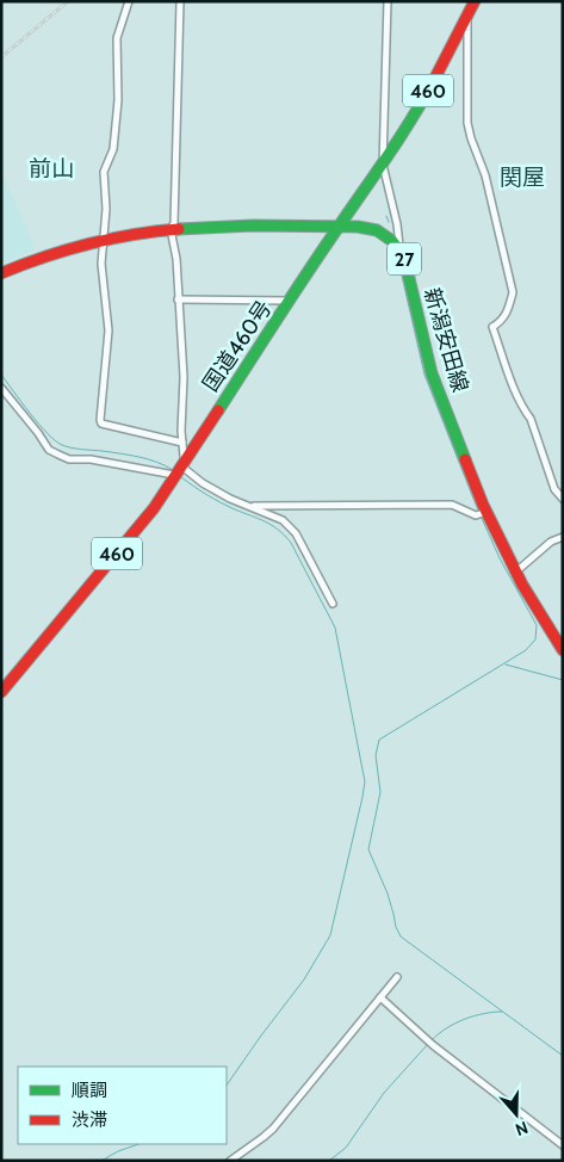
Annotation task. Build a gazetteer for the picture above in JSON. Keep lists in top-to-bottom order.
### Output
{
  "streets": {
    "main road": [
      "460",
      "27",
      "新潟安田線",
      "国道460号"
    ]
  },
  "crossings": [
    ["27", "新潟安田線"],
    ["27", "国道460号"]
  ],
  "districts": ["前山", "関屋"],
  "legend": ["順調", "渋滞"],
  "north": "bottom"
}
